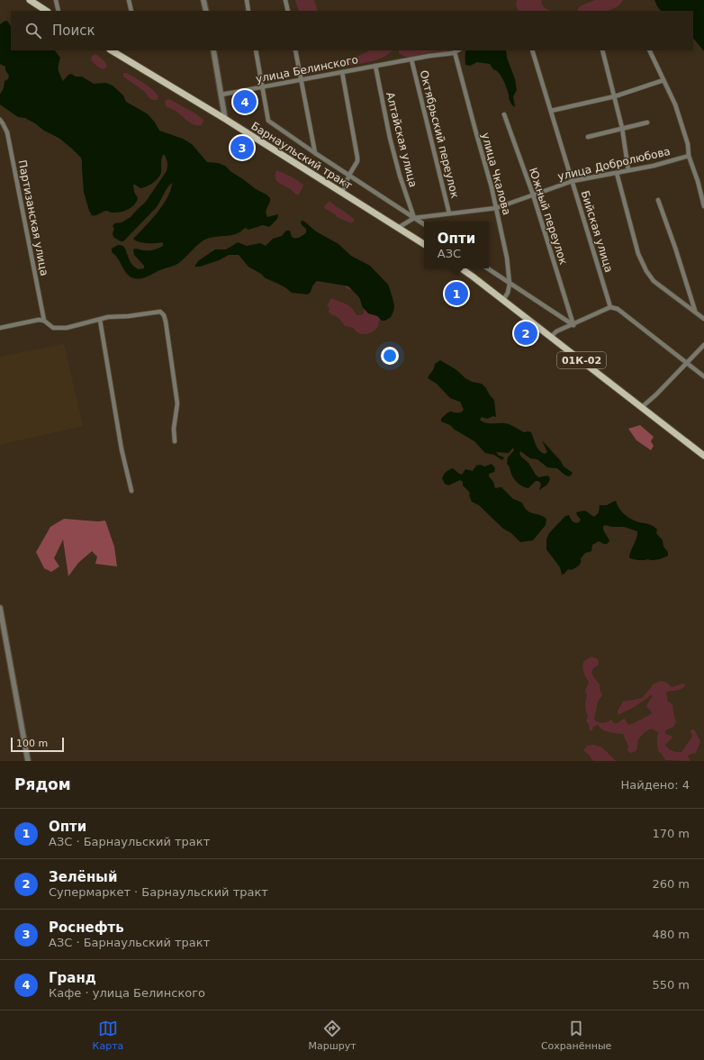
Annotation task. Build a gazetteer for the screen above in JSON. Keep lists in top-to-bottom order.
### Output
{
  "streets": {
    "main road": ["Барнаульский тракт", "01К-02"],
    "street": [
      "улица Белинского",
      "Октябрьский переулок",
      "Алтайская улица",
      "улица Добролюбова",
      "улица Чкалова",
      "Южный переулок",
      "Партизанская улица",
      "Бийская улица"
    ]
  },
  "crossings": [
    ["улица Белинского", "Октябрьский переулок"],
    ["улица Белинского", "Алтайская улица"],
    ["улица Белинского", "улица Чкалова"],
    ["Октябрьский переулок", "улица Добролюбова"],
    ["Алтайская улица", "улица Добролюбова"],
    ["Барнаульский тракт", "улица Добролюбова"],
    ["улица Добролюбова", "улица Чкалова"],
    ["улица Добролюбова", "Южный переулок"],
    ["улица Добролюбова", "Бийская улица"],
    ["улица Чкалова", "01К-02"]
  ],
  "scale_bar": "100 m",
  "page": {
    "search": "Поиск",
    "pins": [
      "4",
      "3",
      "1",
      "2"
    ],
    "popup": ["Опти", "АЗС"],
    "scale": "100 m",
    "heading": ["Рядом", "Найдено: 4"],
    "list": [
      {
        "mark": "1",
        "name": "Опти",
        "note": "АЗС · Барнаульский тракт",
        "value": "170 m"
      },
      {
        "mark": "2",
        "name": "Зелёный",
        "note": "Супермаркет · Барнаульский тракт",
        "value": "260 m"
      },
      {
        "mark": "3",
        "name": "Роснефть",
        "note": "АЗС · Барнаульский тракт",
        "value": "480 m"
      },
      {
        "mark": "4",
        "name": "Гранд",
        "note": "Кафе · улица Белинского",
        "value": "550 m"
      }
    ],
    "nav": ["Карта", "Маршрут", "Сохранённые"]
  }
}
